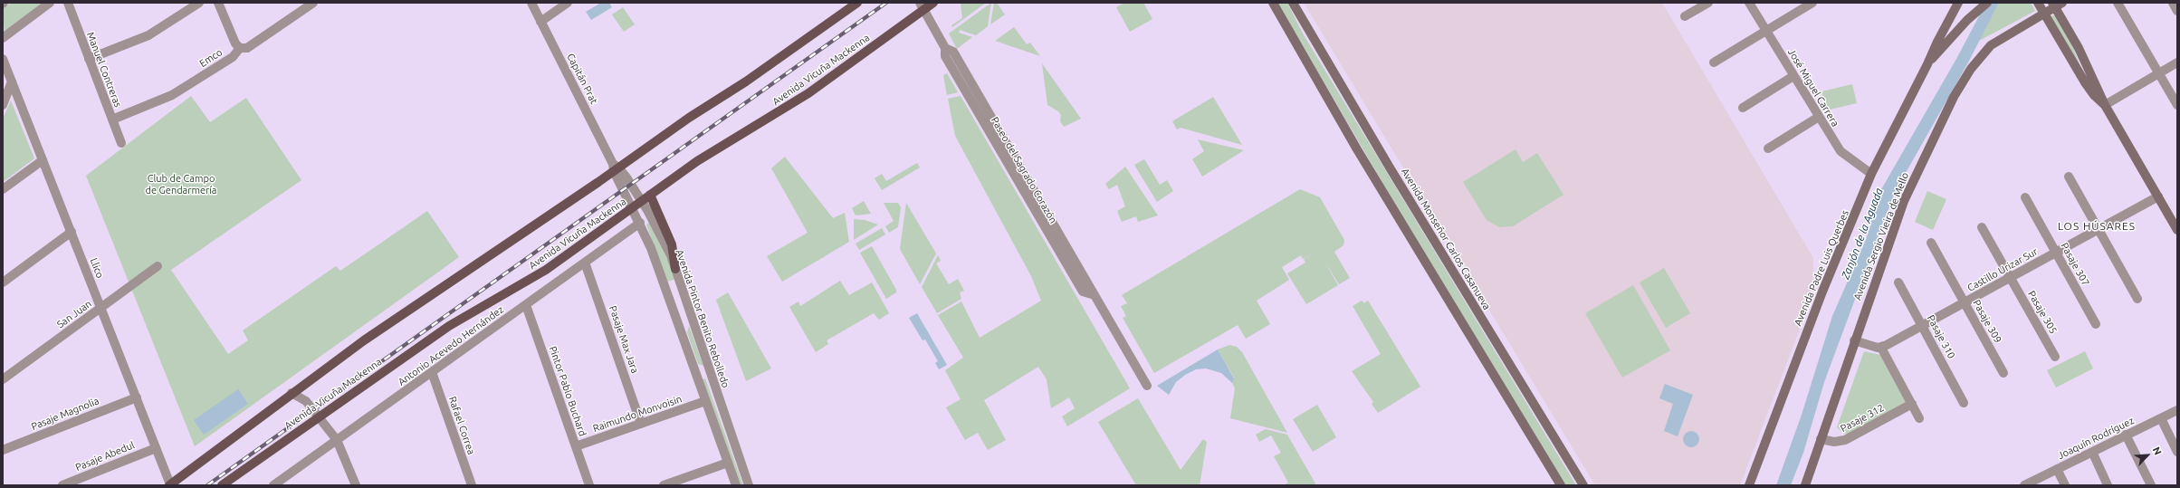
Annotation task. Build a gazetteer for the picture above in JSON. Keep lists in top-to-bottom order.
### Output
{
  "streets": {
    "main road": [
      "Avenida Vicuña Mackenna",
      "Avenida Sergio Vieira de Mello",
      "Avenida Monseñor Carlos Casanueva",
      "Avenida Padre Luis Querbes"
    ],
    "street": [
      "Emco",
      "Manuel Contreras",
      "Capitán Prat",
      "José Miguel Carrera",
      "Paseo del Sagrado Corazón",
      "Pasaje 307",
      "Llico",
      "Castillo Urizar Sur",
      "Pasaje 305",
      "San Juan",
      "Avenida Pintor Benito Rebolledo",
      "Pasaje 309",
      "Pasaje 310",
      "Pasaje Max Jara",
      "Antonio Acevedo Hernández",
      "Pintor Pablo Buchard",
      "Pasaje Magnolia",
      "Raimundo Monvoisin",
      "Pasaje 312",
      "Rafael Correa",
      "Joaquín Rodríguez",
      "Pasaje Abedul"
    ]
  },
  "crossings": [
    ["Emco", "Manuel Contreras"],
    ["Avenida Vicuña Mackenna", "Paseo del Sagrado Corazón"],
    ["Avenida Vicuña Mackenna", "Avenida Pintor Benito Rebolledo"],
    ["Capitán Prat", "Avenida Pintor Benito Rebolledo"],
    ["José Miguel Carrera", "Avenida Padre Luis Querbes"],
    ["Avenida Sergio Vieira de Mello", "Pasaje 312"],
    ["Pasaje 307", "Castillo Urizar Sur"],
    ["Llico", "San Juan"],
    ["Llico", "Pasaje Magnolia"],
    ["Llico", "Pasaje Abedul"],
    ["Castillo Urizar Sur", "Pasaje 305"],
    ["Castillo Urizar Sur", "Pasaje 309"],
    ["Castillo Urizar Sur", "Pasaje 310"],
    ["Pasaje Max Jara", "Antonio Acevedo Hernández"],
    ["Pasaje Max Jara", "Raimundo Monvoisin"],
    ["Antonio Acevedo Hernández", "Pintor Pablo Buchard"],
    ["Antonio Acevedo Hernández", "Rafael Correa"],
    ["Pintor Pablo Buchard", "Raimundo Monvoisin"]
  ],
  "districts": ["LOS HÚSARES"],
  "water": ["Zanjón de la Aguada"],
  "parks": ["Club de Campo de Gendarmería"],
  "north": "top right"
}
